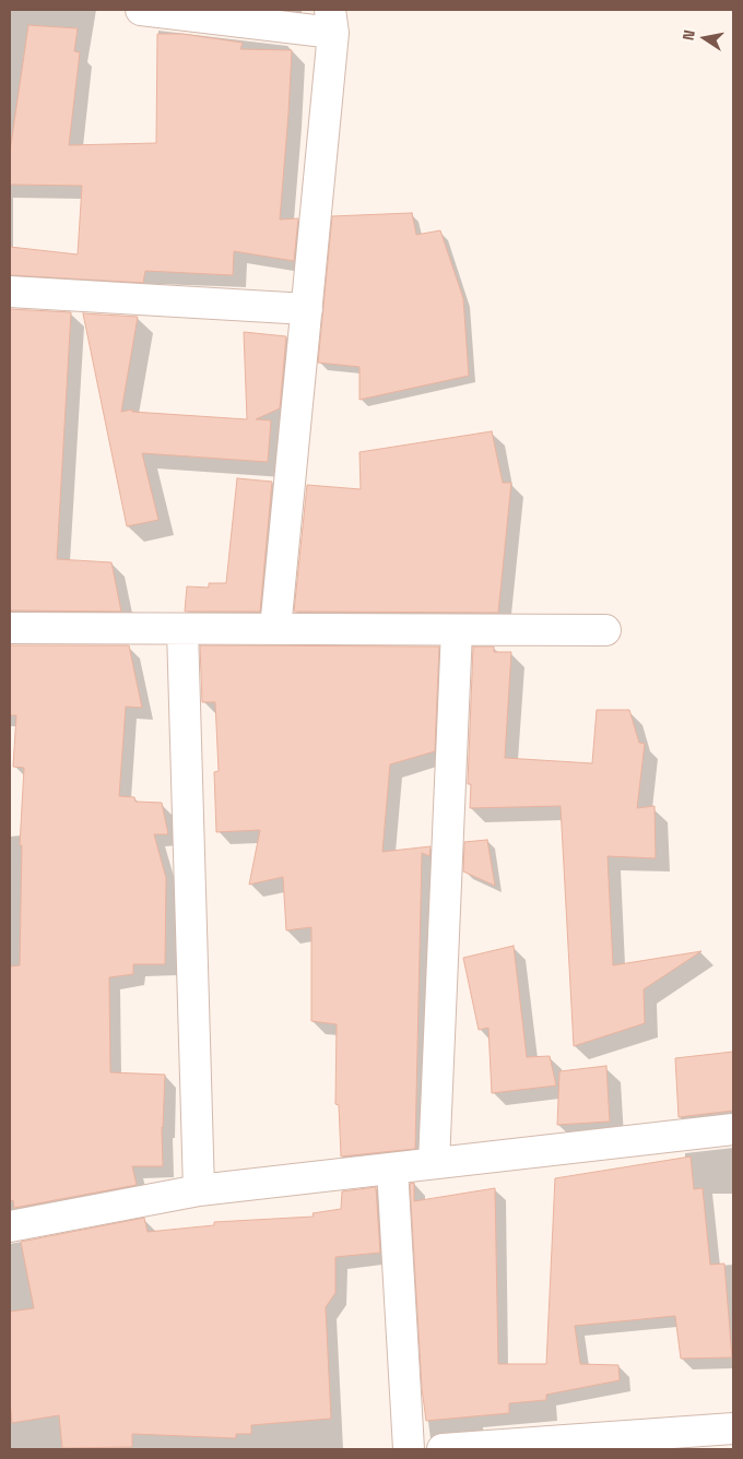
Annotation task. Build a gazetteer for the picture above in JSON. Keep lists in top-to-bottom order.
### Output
{
  "north": "left"
}
